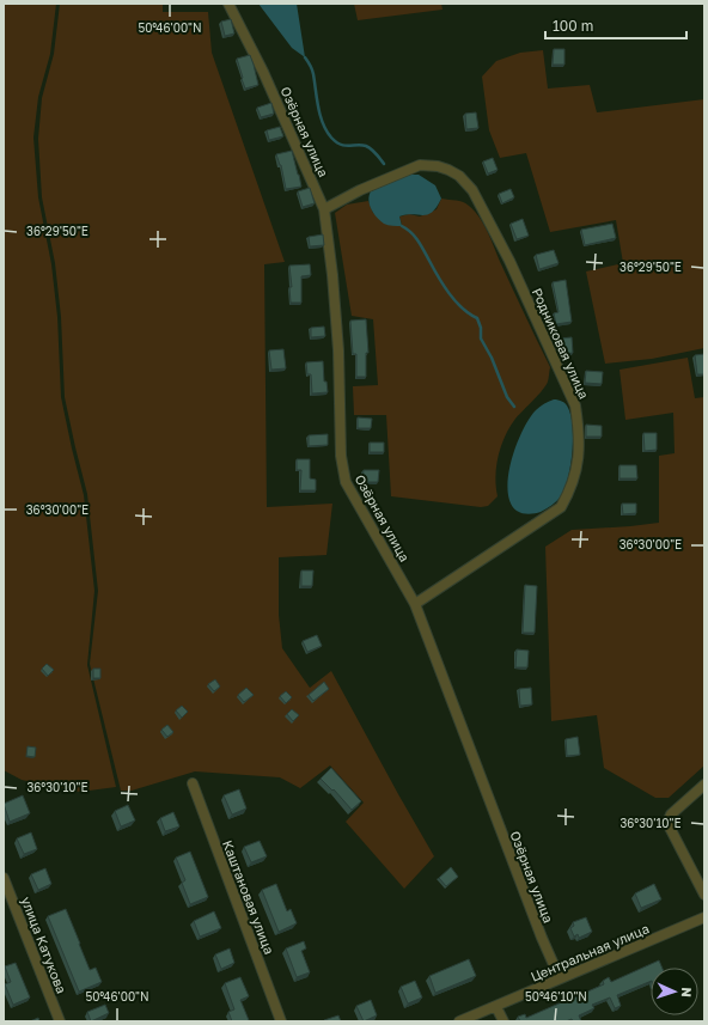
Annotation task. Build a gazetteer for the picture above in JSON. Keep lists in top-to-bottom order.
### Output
{
  "streets": {
    "street": [
      "Озёрная улица",
      "Родниковая улица",
      "Каштановая улица",
      "улица Катукова",
      "Центральная улица"
    ]
  },
  "crossings": [
    ["Озёрная улица", "Родниковая улица"],
    ["Озёрная улица", "Центральная улица"]
  ],
  "scale_bar": "100 m",
  "north": "right",
  "coordinates": [
    "50°46'00\"N",
    "36°29'50\"E",
    "36°30'00\"E",
    "36°30'10\"E",
    "50°46'10\"N"
  ]
}
